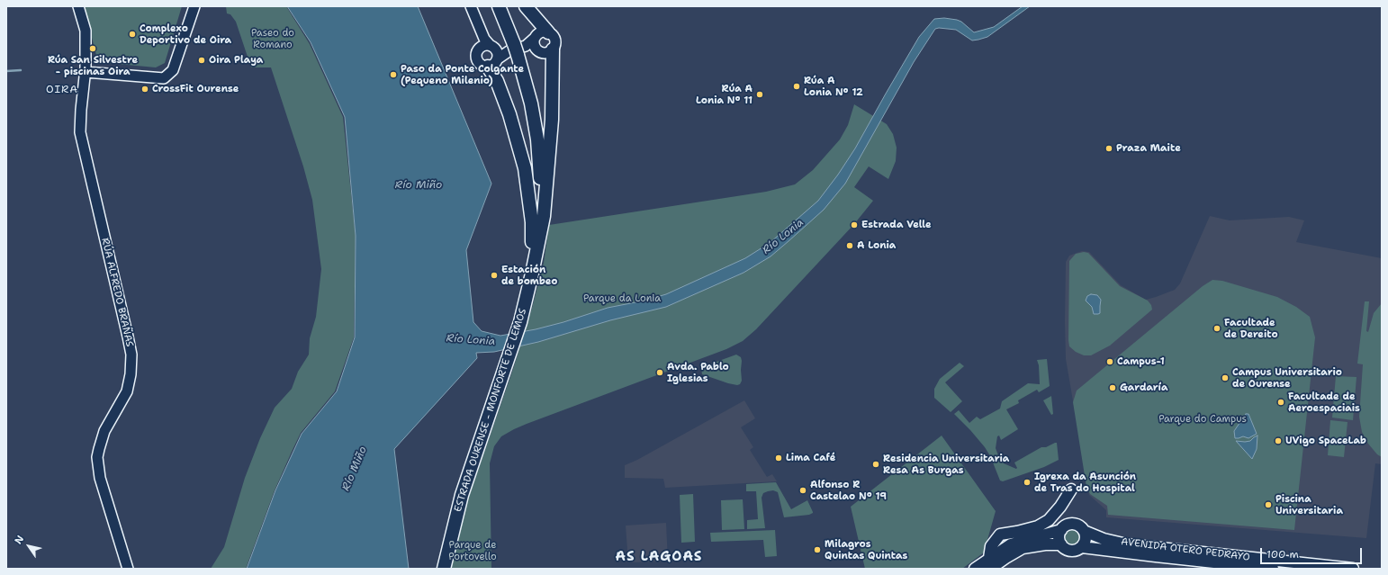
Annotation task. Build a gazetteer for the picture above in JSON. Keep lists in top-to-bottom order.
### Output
{
  "streets": {
    "highway": ["ESTRADA OURENSE - MONFORTE DE LEMOS"],
    "main road": ["AVENIDA OTERO PEDRAYO"],
    "street": ["RÚA ALFREDO BRAÑAS"]
  },
  "districts": ["OIRA", "AS LAGOAS"],
  "water": ["Río Miño", "Río Lonia"],
  "parks": [
    "Paseo do Romano",
    "Parque da Lonia",
    "Parque do Campus",
    "Parque de Portovello"
  ],
  "places": [
    "Complexo Deportivo de Oira",
    "Rúa San Silvestre - piscinas Oira",
    "Oira Playa",
    "Paso da Ponte Colgante (Pequeno Milenio)",
    "Rúa A Lonia Nº 12",
    "CrossFit Ourense",
    "Rúa A Lonia Nº 11",
    "Praza Maite",
    "Estrada Velle",
    "A Lonia",
    "Estación de bombeo",
    "Facultade de Dereito",
    "Campus-1",
    "Avda. Pablo Iglesias",
    "Campus Universitario de Ourense",
    "Gardaría",
    "Facultade de Aeroespaciais",
    "UVigo SpaceLab",
    "Lima Café",
    "Residencia Universitaria Resa As Burgas",
    "Igrexa da Asunción de Tras do Hospital",
    "Alfonso R Castelao Nº 19",
    "Piscina Universitaria",
    "Milagros Quintas Quintas"
  ],
  "scale_bar": "100 m",
  "north": "top left"
}
